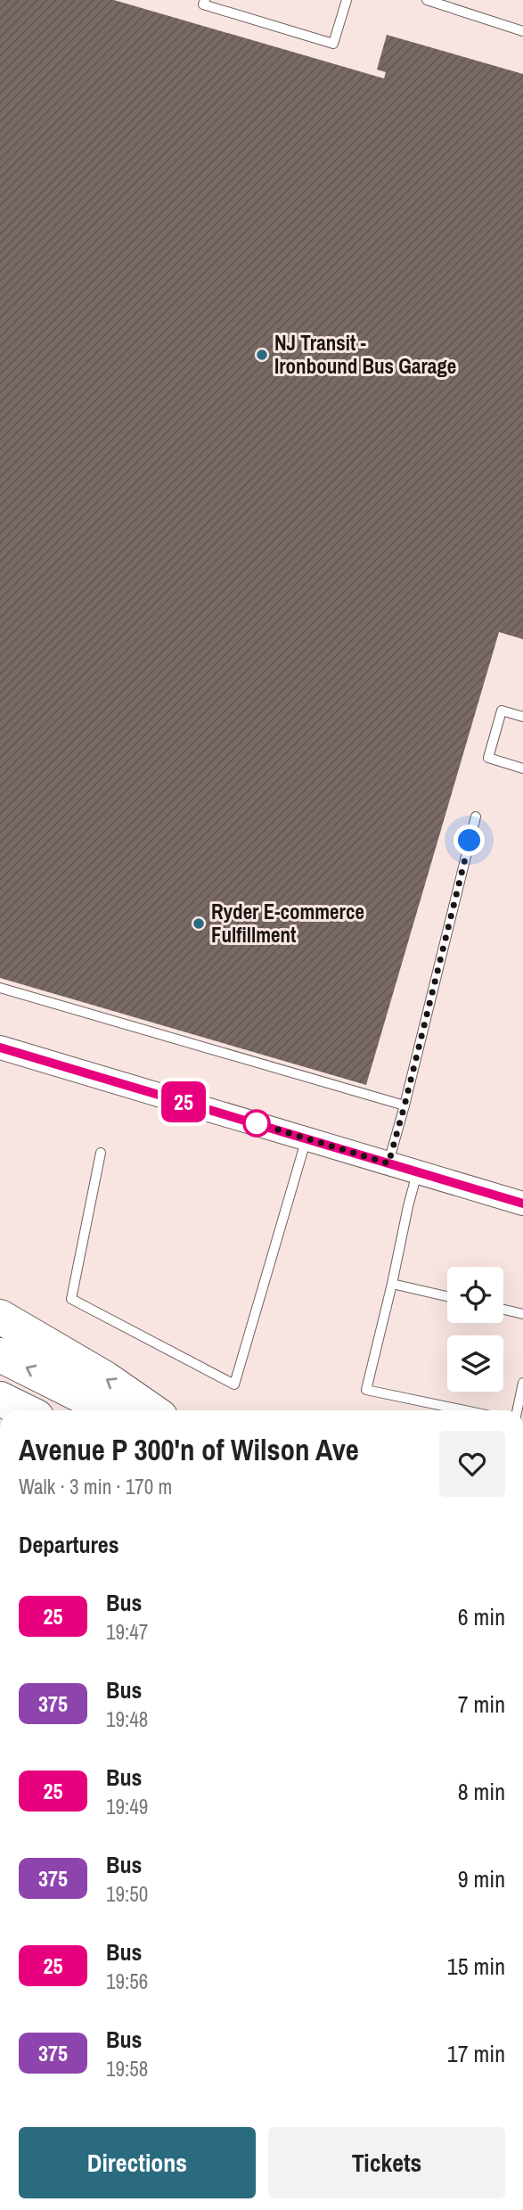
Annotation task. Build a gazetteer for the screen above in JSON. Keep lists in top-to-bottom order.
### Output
{
  "places": ["NJ Transit - Ironbound Bus Garage", "Ryder E-commerce Fulfillment"],
  "lines": ["bus line 25"],
  "page": {
    "on_map": "25",
    "heading": [
      ["Avenue P 300'n of Wilson Ave", "Walk · 3 min · 170 m"],
      "Departures"
    ],
    "list": [
      {
        "mark": "25",
        "name": "Bus",
        "note": "19:47",
        "value": "6 min"
      },
      {
        "mark": "375",
        "name": "Bus",
        "note": "19:48",
        "value": "7 min"
      },
      {
        "mark": "25",
        "name": "Bus",
        "note": "19:49",
        "value": "8 min"
      },
      {
        "mark": "375",
        "name": "Bus",
        "note": "19:50",
        "value": "9 min"
      },
      {
        "mark": "25",
        "name": "Bus",
        "note": "19:56",
        "value": "15 min"
      },
      {
        "mark": "375",
        "name": "Bus",
        "note": "19:58",
        "value": "17 min"
      }
    ],
    "buttons": ["Directions", "Tickets"]
  }
}
